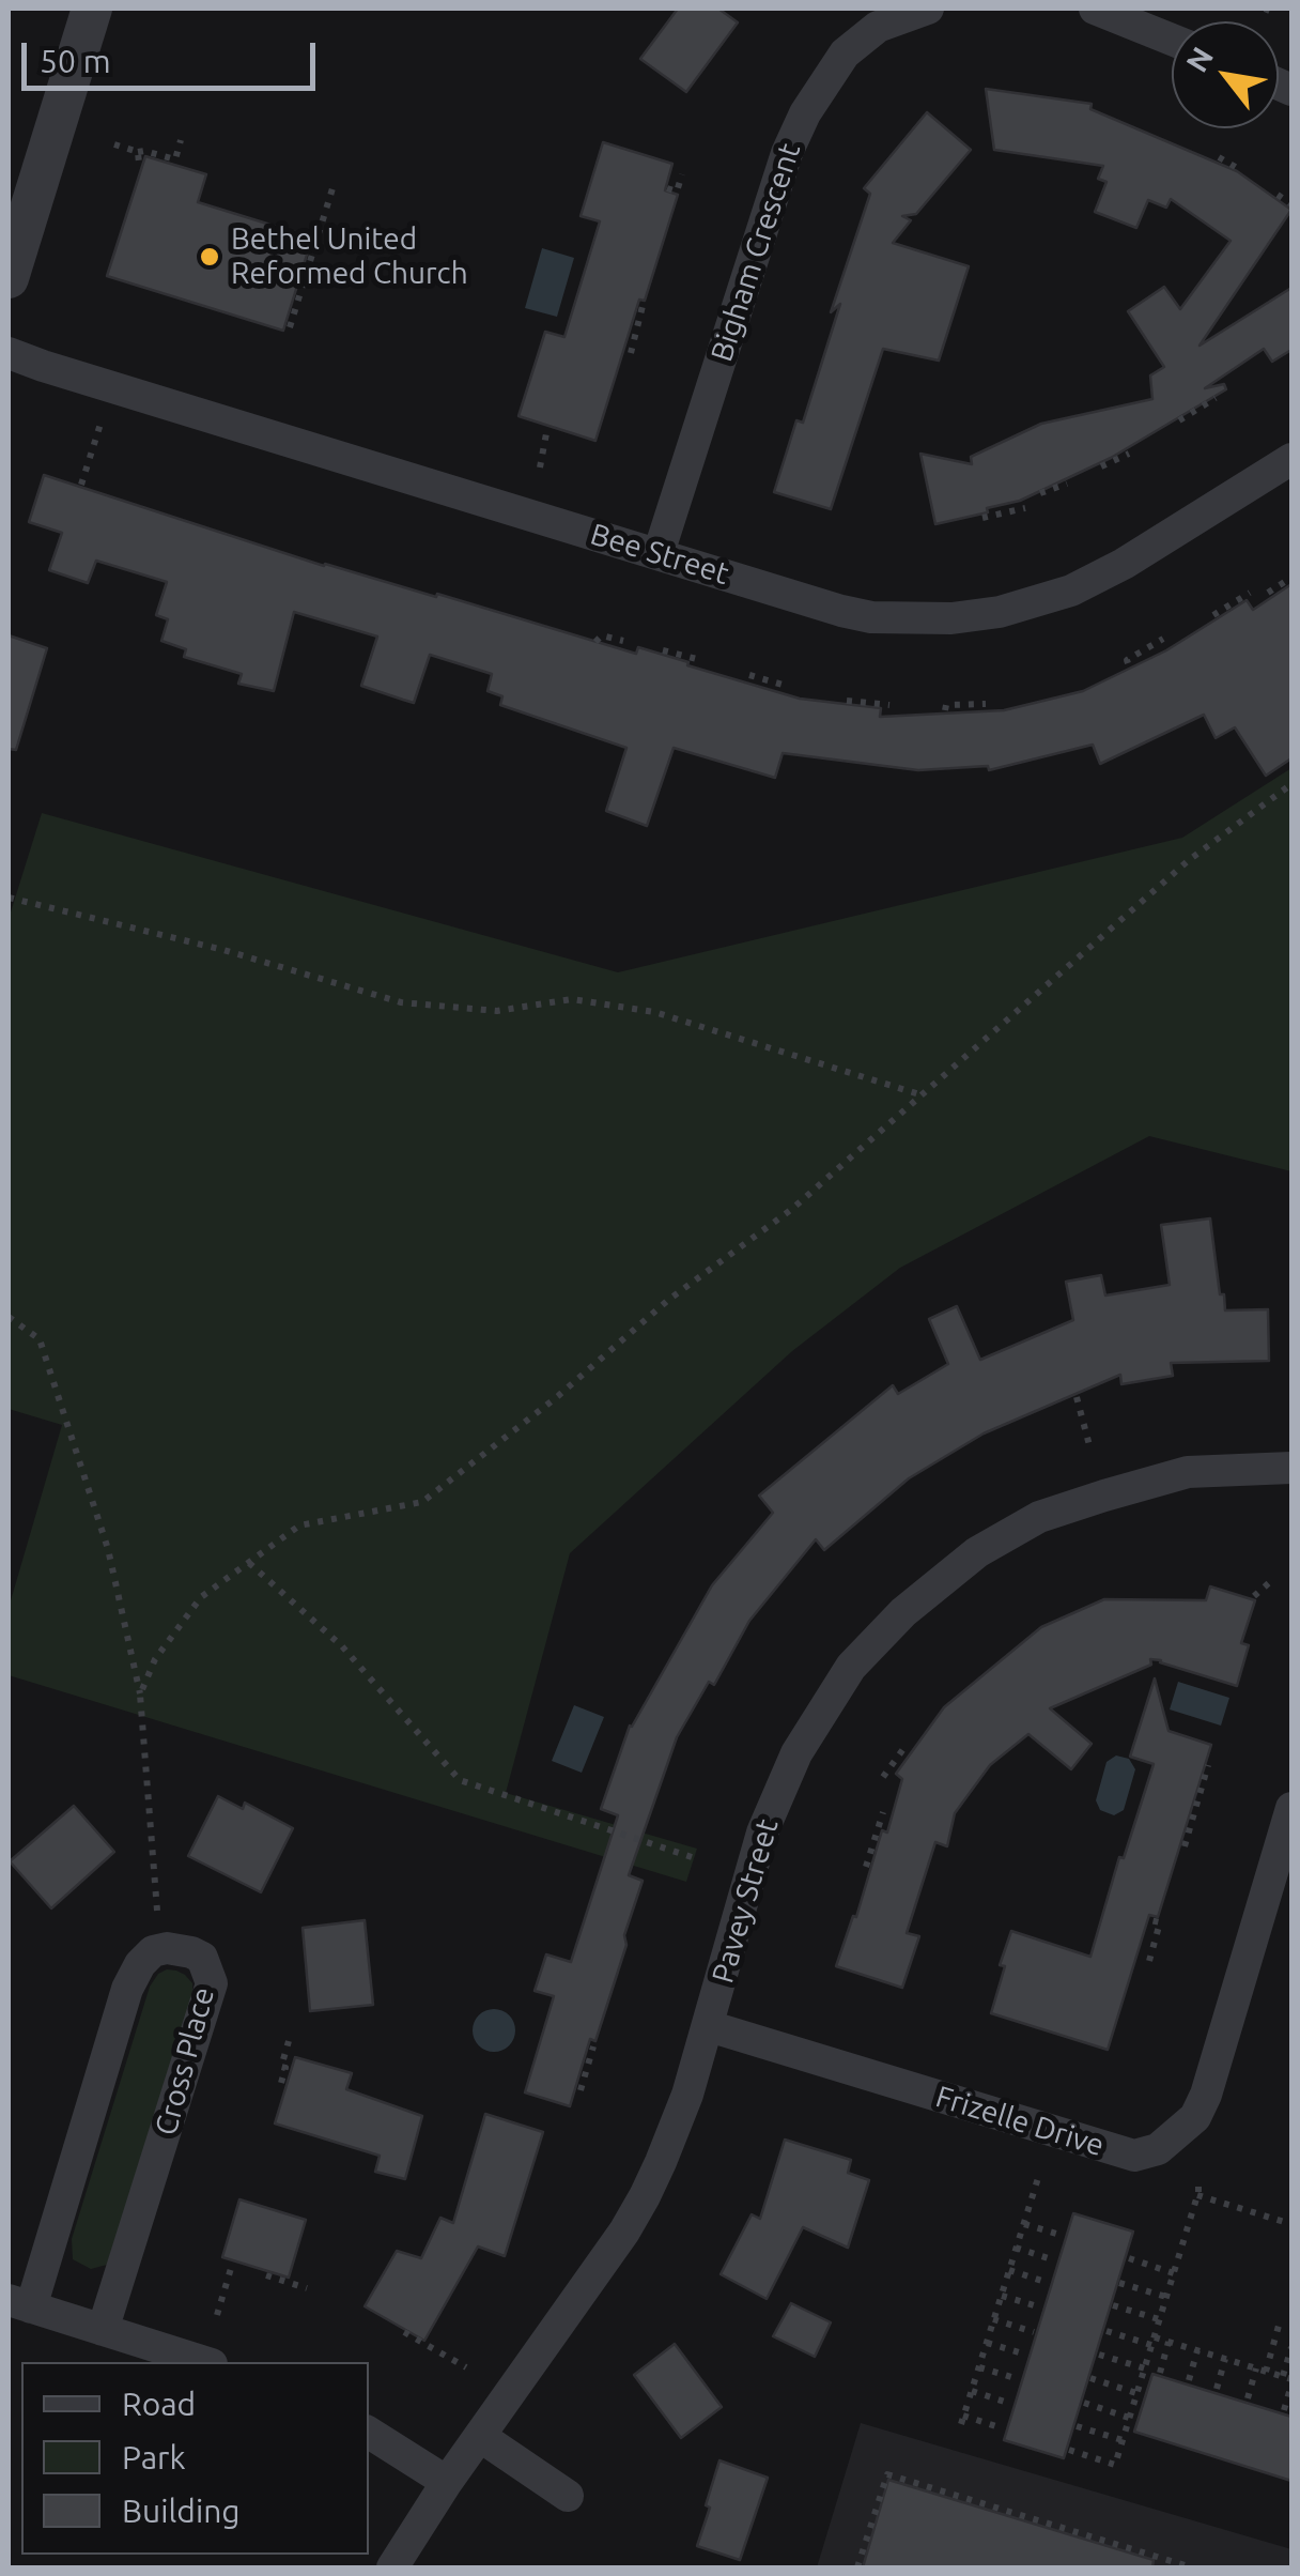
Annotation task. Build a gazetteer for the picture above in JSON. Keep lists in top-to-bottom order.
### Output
{
  "streets": {
    "street": [
      "Bigham Crescent",
      "Bee Street",
      "Pavey Street",
      "Cross Place",
      "Frizelle Drive"
    ]
  },
  "crossings": [
    ["Bigham Crescent", "Bee Street"],
    ["Pavey Street", "Frizelle Drive"]
  ],
  "places": ["Bethel United Reformed Church"],
  "legend": ["Road", "Park", "Building"],
  "scale_bar": "50 m",
  "north": "top left"
}
